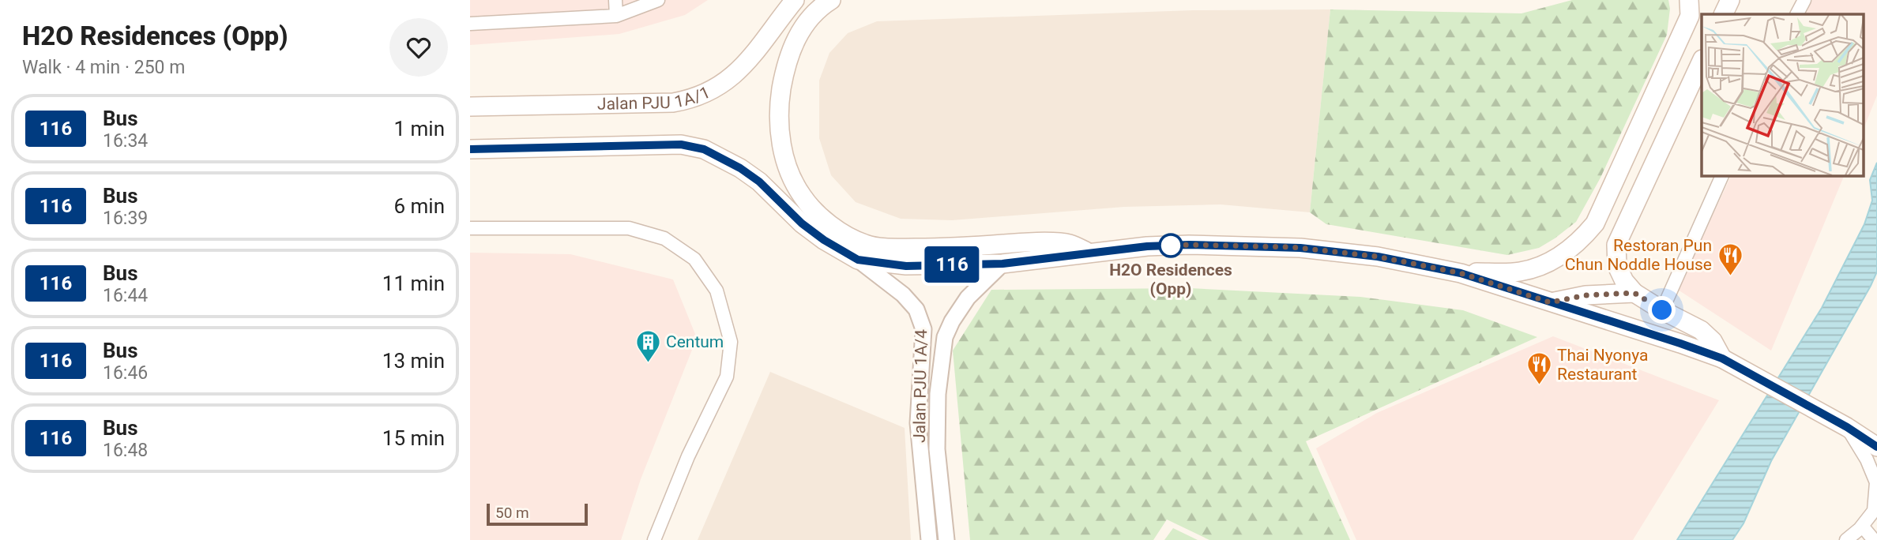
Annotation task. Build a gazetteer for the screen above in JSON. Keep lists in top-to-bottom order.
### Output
{
  "streets": {
    "main road": ["Jalan PJU 1A/1"],
    "street": ["Jalan PJU 1A/4"]
  },
  "places": {
    "other": ["H2O Residences (Opp)"],
    "restaurant": ["Restoran Pun Chun Noddle House", "Thai Nyonya Restaurant"],
    "building": ["Centum"]
  },
  "lines": ["bus line 116"],
  "scale_bar": "50 m",
  "page": {
    "heading": ["H2O Residences (Opp)", "Walk · 4 min · 250 m"],
    "on_map": "116",
    "list": [
      {
        "mark": "116",
        "name": "Bus",
        "note": "16:34",
        "value": "1 min"
      },
      {
        "mark": "116",
        "name": "Bus",
        "note": "16:39",
        "value": "6 min"
      },
      {
        "mark": "116",
        "name": "Bus",
        "note": "16:44",
        "value": "11 min"
      },
      {
        "mark": "116",
        "name": "Bus",
        "note": "16:46",
        "value": "13 min"
      },
      {
        "mark": "116",
        "name": "Bus",
        "note": "16:48",
        "value": "15 min"
      }
    ],
    "scale": "50 m"
  }
}
